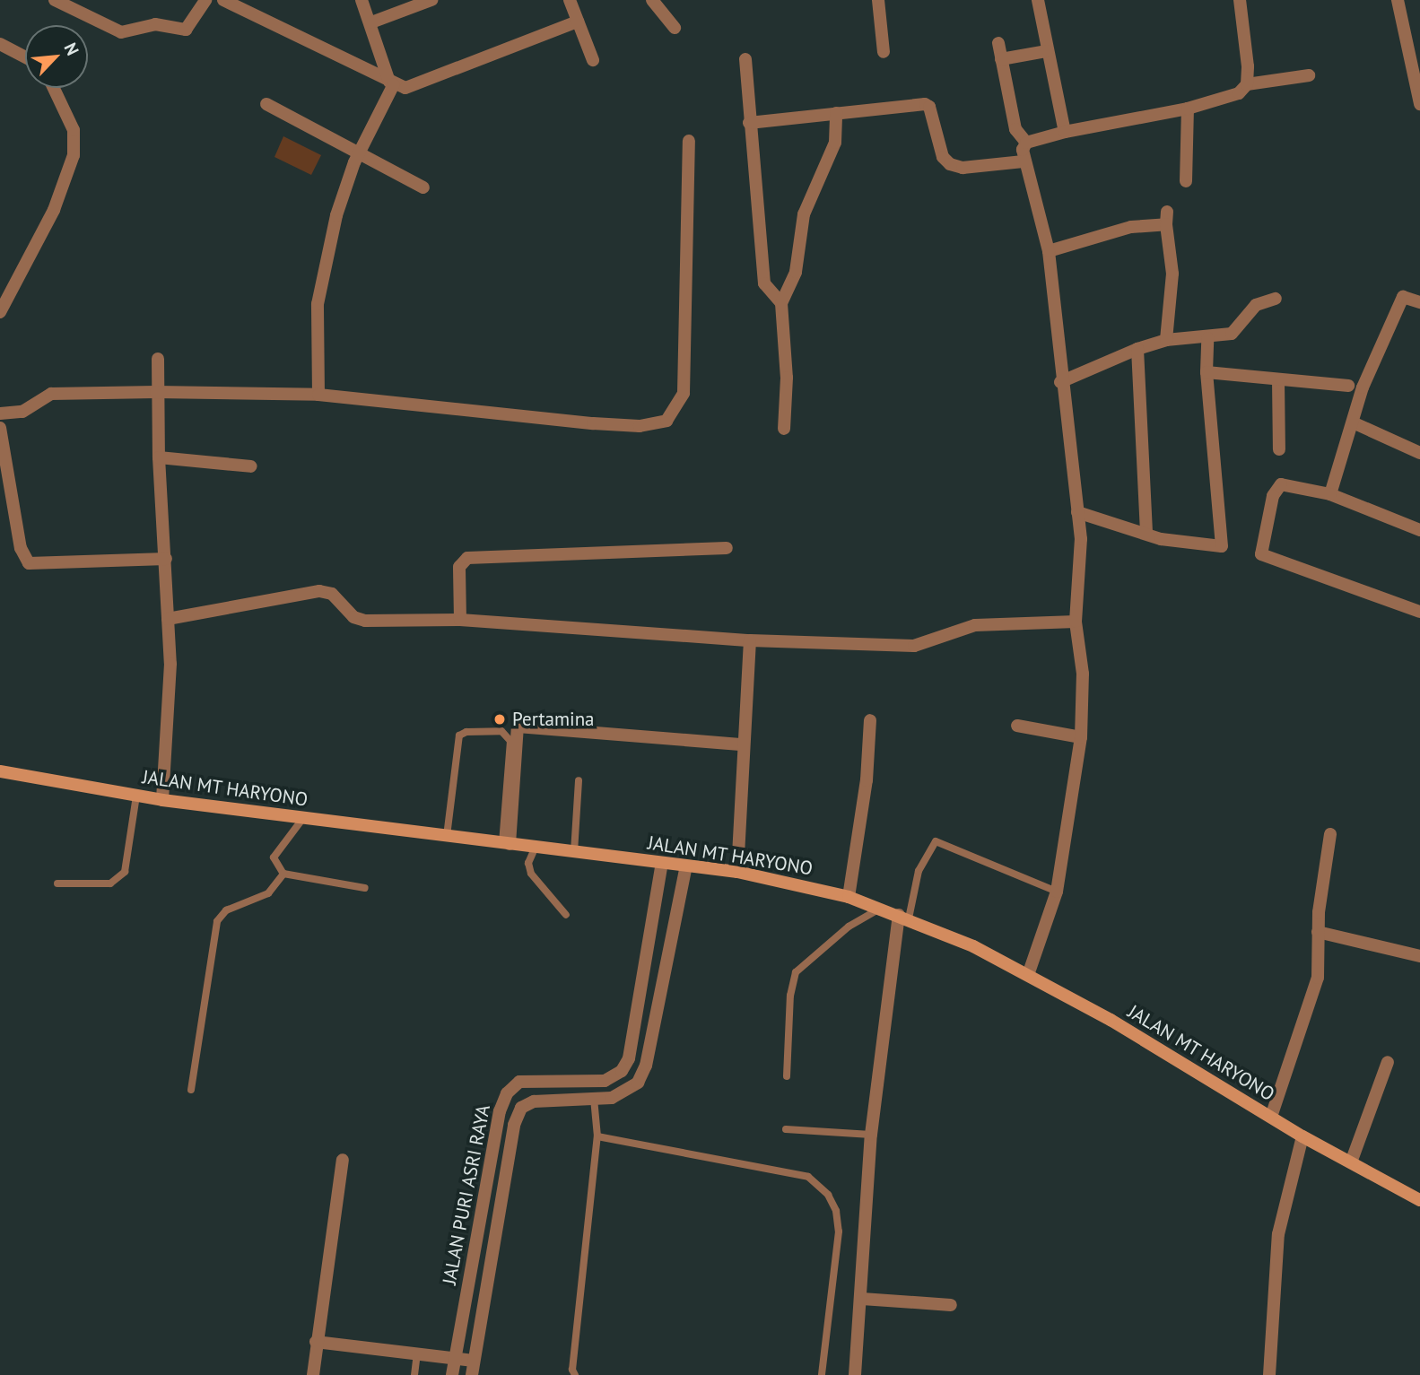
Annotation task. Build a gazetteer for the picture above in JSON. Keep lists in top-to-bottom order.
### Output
{
  "streets": {
    "main road": ["JALAN MT HARYONO"],
    "street": ["JALAN PURI ASRI RAYA"]
  },
  "crossings": [
    ["JALAN MT HARYONO", "JALAN PURI ASRI RAYA"]
  ],
  "places": ["Pertamina"],
  "north": "top right"
}
